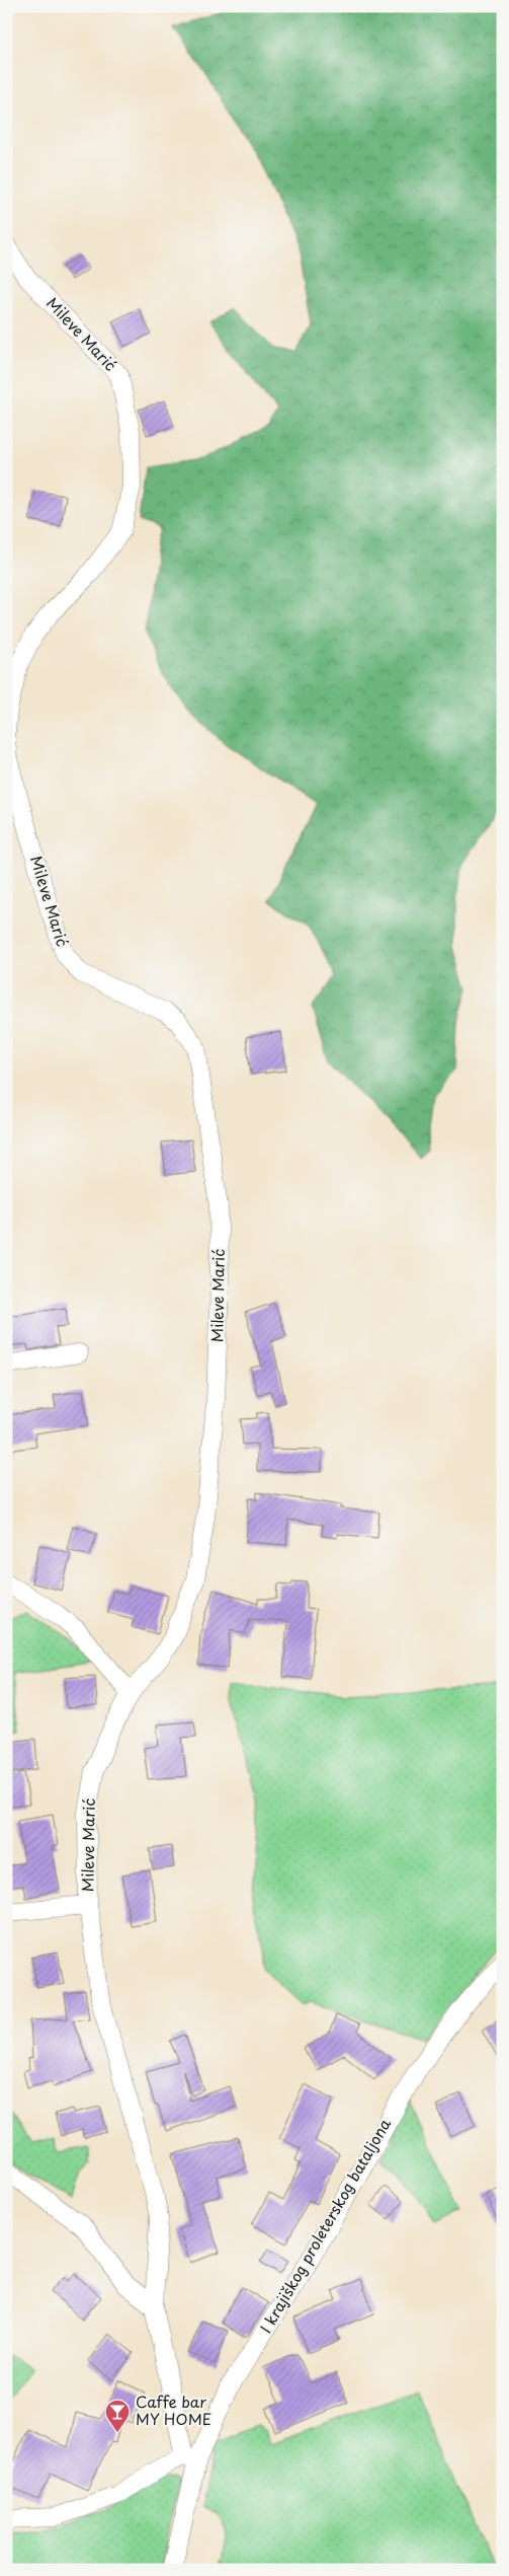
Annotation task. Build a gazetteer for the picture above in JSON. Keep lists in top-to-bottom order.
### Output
{
  "streets": {
    "street": ["Mileve Marić", "I krajiškog proleterskog bataljona"]
  },
  "crossings": [
    ["Mileve Marić", "I krajiškog proleterskog bataljona"]
  ],
  "places": {
    "bar": ["Caffe bar MY HOME"]
  }
}
